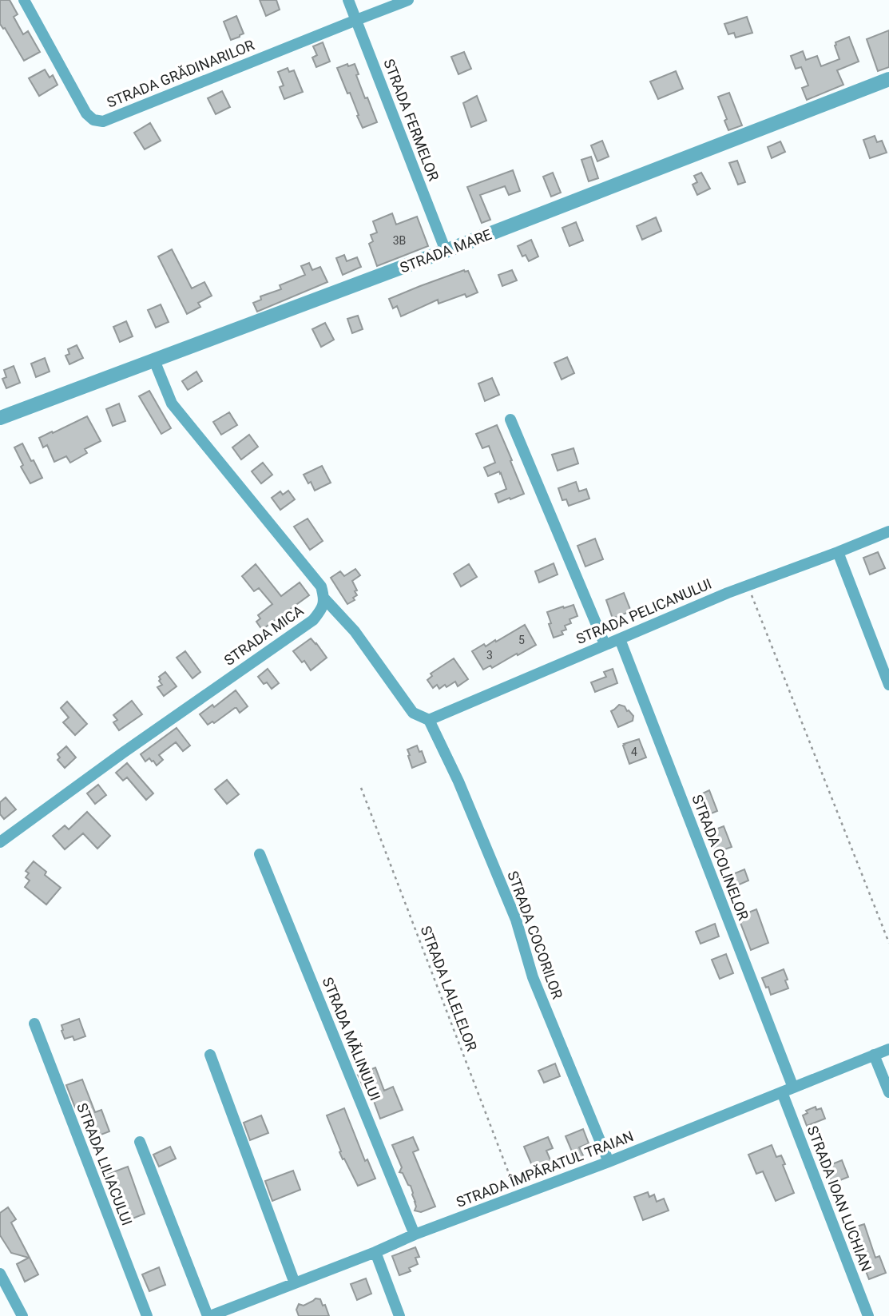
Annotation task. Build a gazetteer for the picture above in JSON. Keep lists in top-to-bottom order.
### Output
{
  "streets": {
    "street": [
      "STRADA GRĂDINARILOR",
      "STRADA FERMELOR",
      "STRADA MARE",
      "STRADA PELICANULUI",
      "STRADA MICA",
      "STRADA COLINELOR",
      "STRADA COCORILOR",
      "STRADA MĂLINULUI",
      "STRADA LILIACULUI",
      "STRADA ÎMPĂRATUL TRAIAN",
      "STRADA IOAN LUCHIAN"
    ],
    "path": ["STRADA LALELELOR"]
  },
  "crossings": [
    ["STRADA GRĂDINARILOR", "STRADA FERMELOR"],
    ["STRADA FERMELOR", "STRADA MARE"],
    ["STRADA PELICANULUI", "STRADA COLINELOR"],
    ["STRADA PELICANULUI", "STRADA COCORILOR"],
    ["STRADA COLINELOR", "STRADA ÎMPĂRATUL TRAIAN"],
    ["STRADA COLINELOR", "STRADA IOAN LUCHIAN"],
    ["STRADA COCORILOR", "STRADA ÎMPĂRATUL TRAIAN"],
    ["STRADA LALELELOR", "STRADA ÎMPĂRATUL TRAIAN"],
    ["STRADA MĂLINULUI", "STRADA ÎMPĂRATUL TRAIAN"],
    ["STRADA ÎMPĂRATUL TRAIAN", "STRADA IOAN LUCHIAN"]
  ],
  "house_numbers": [
    "3B",
    "5",
    "3",
    "4"
  ]
}
